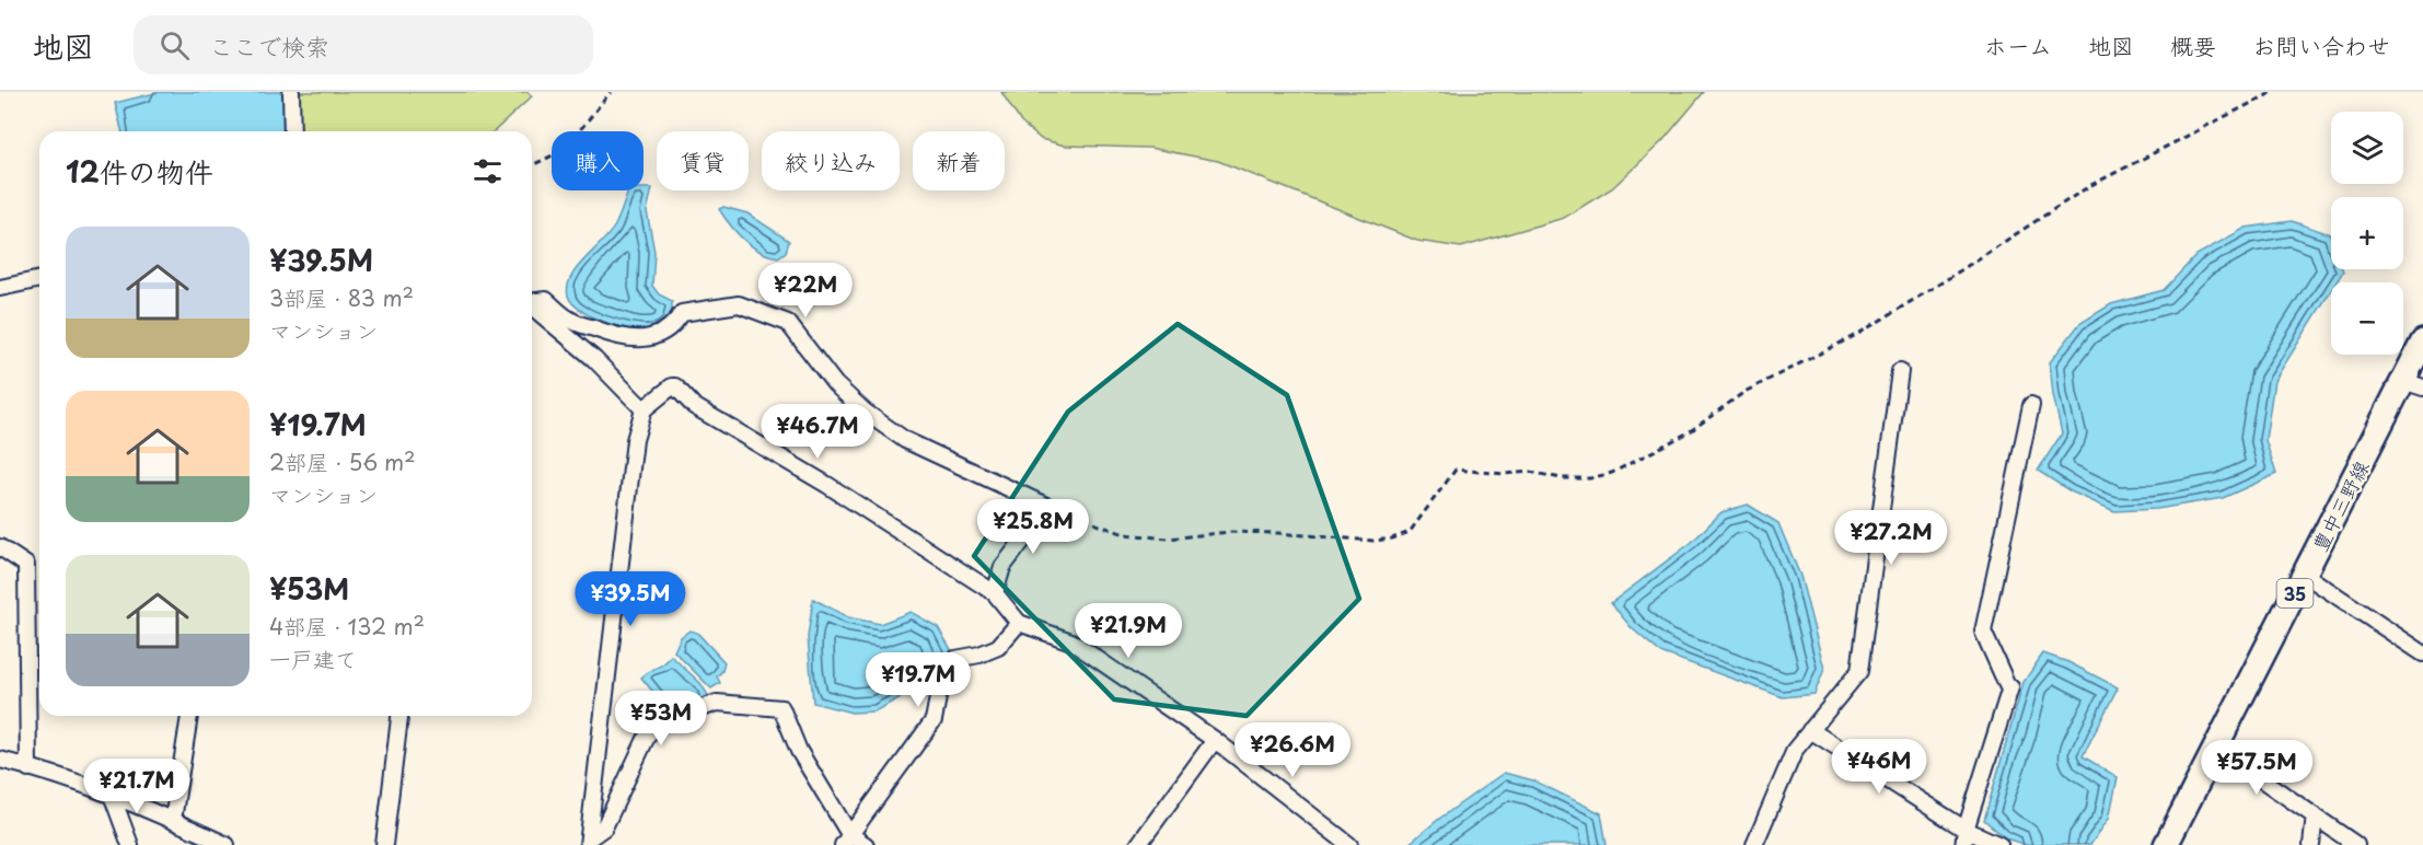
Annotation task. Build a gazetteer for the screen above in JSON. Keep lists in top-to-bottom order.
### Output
{
  "streets": {
    "main road": ["豊中三野線", "35"]
  },
  "page": {
    "header": "地図",
    "search": "ここで検索",
    "nav": [
      "ホーム",
      "地図",
      "概要",
      "お問い合わせ"
    ],
    "map_buttons": ["+", "−"],
    "chip": [
      "購入",
      "賃貸",
      "絞り込み",
      "新着"
    ],
    "heading": "12件の物件",
    "list": [
      {
        "name": "¥39.5M",
        "note": "3部屋 · 83 m² · マンション"
      },
      {
        "name": "¥19.7M",
        "note": "2部屋 · 56 m² · マンション"
      },
      {
        "name": "¥53M",
        "note": "4部屋 · 132 m² · 一戸建て"
      }
    ],
    "price": [
      "¥22M",
      "¥46.7M",
      "¥25.8M",
      "¥27.2M",
      "¥39.5M",
      "¥21.9M",
      "¥19.7M",
      "¥53M",
      "¥26.6M",
      "¥46M",
      "¥57.5M",
      "¥21.7M"
    ]
  }
}
